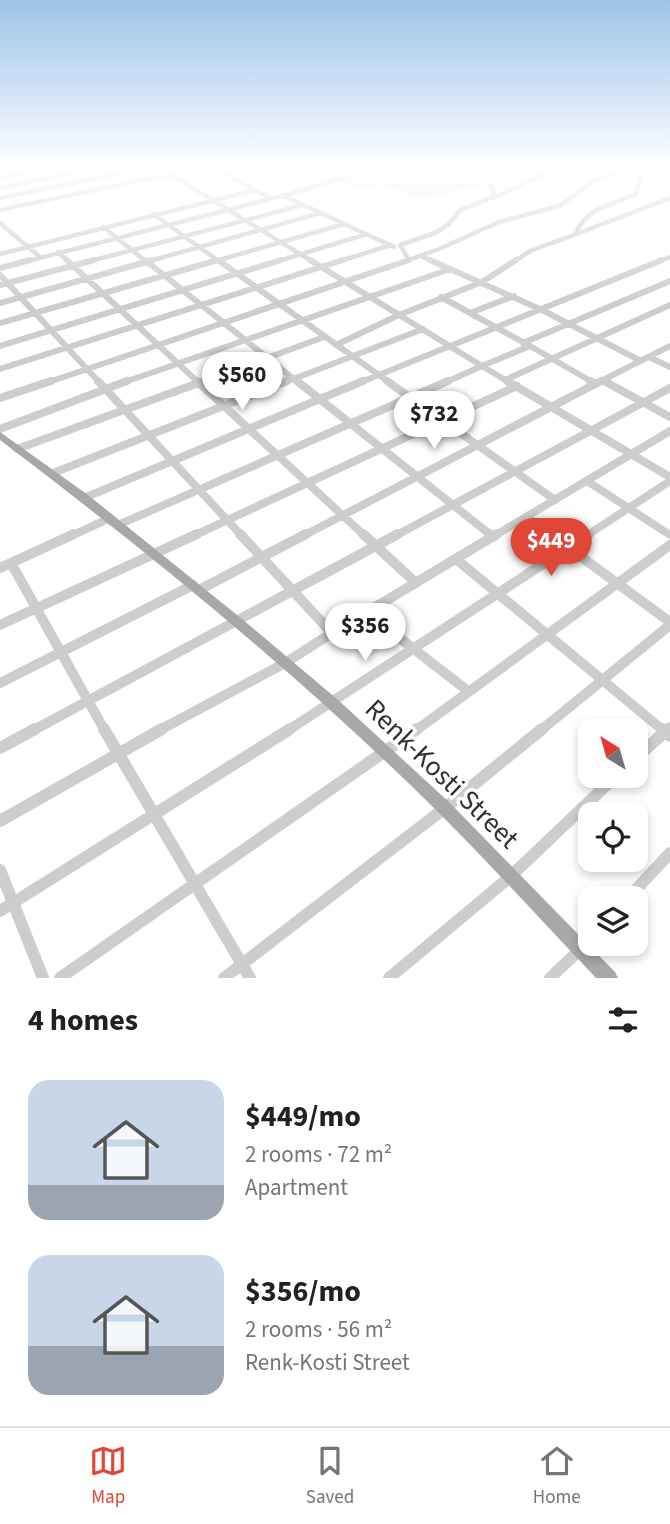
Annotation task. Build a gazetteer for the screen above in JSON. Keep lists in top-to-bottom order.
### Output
{
  "streets": {
    "main road": ["Renk-Kosti Street"]
  },
  "north": "top left",
  "page": {
    "price": [
      "$560",
      "$732",
      "$449",
      "$356"
    ],
    "heading": "4 homes",
    "list": [
      {
        "name": "$449/mo",
        "note": "2 rooms · 72 m² · Apartment"
      },
      {
        "name": "$356/mo",
        "note": "2 rooms · 56 m² · Renk-Kosti Street"
      }
    ],
    "tabs": ["Map", "Saved", "Home"]
  }
}
